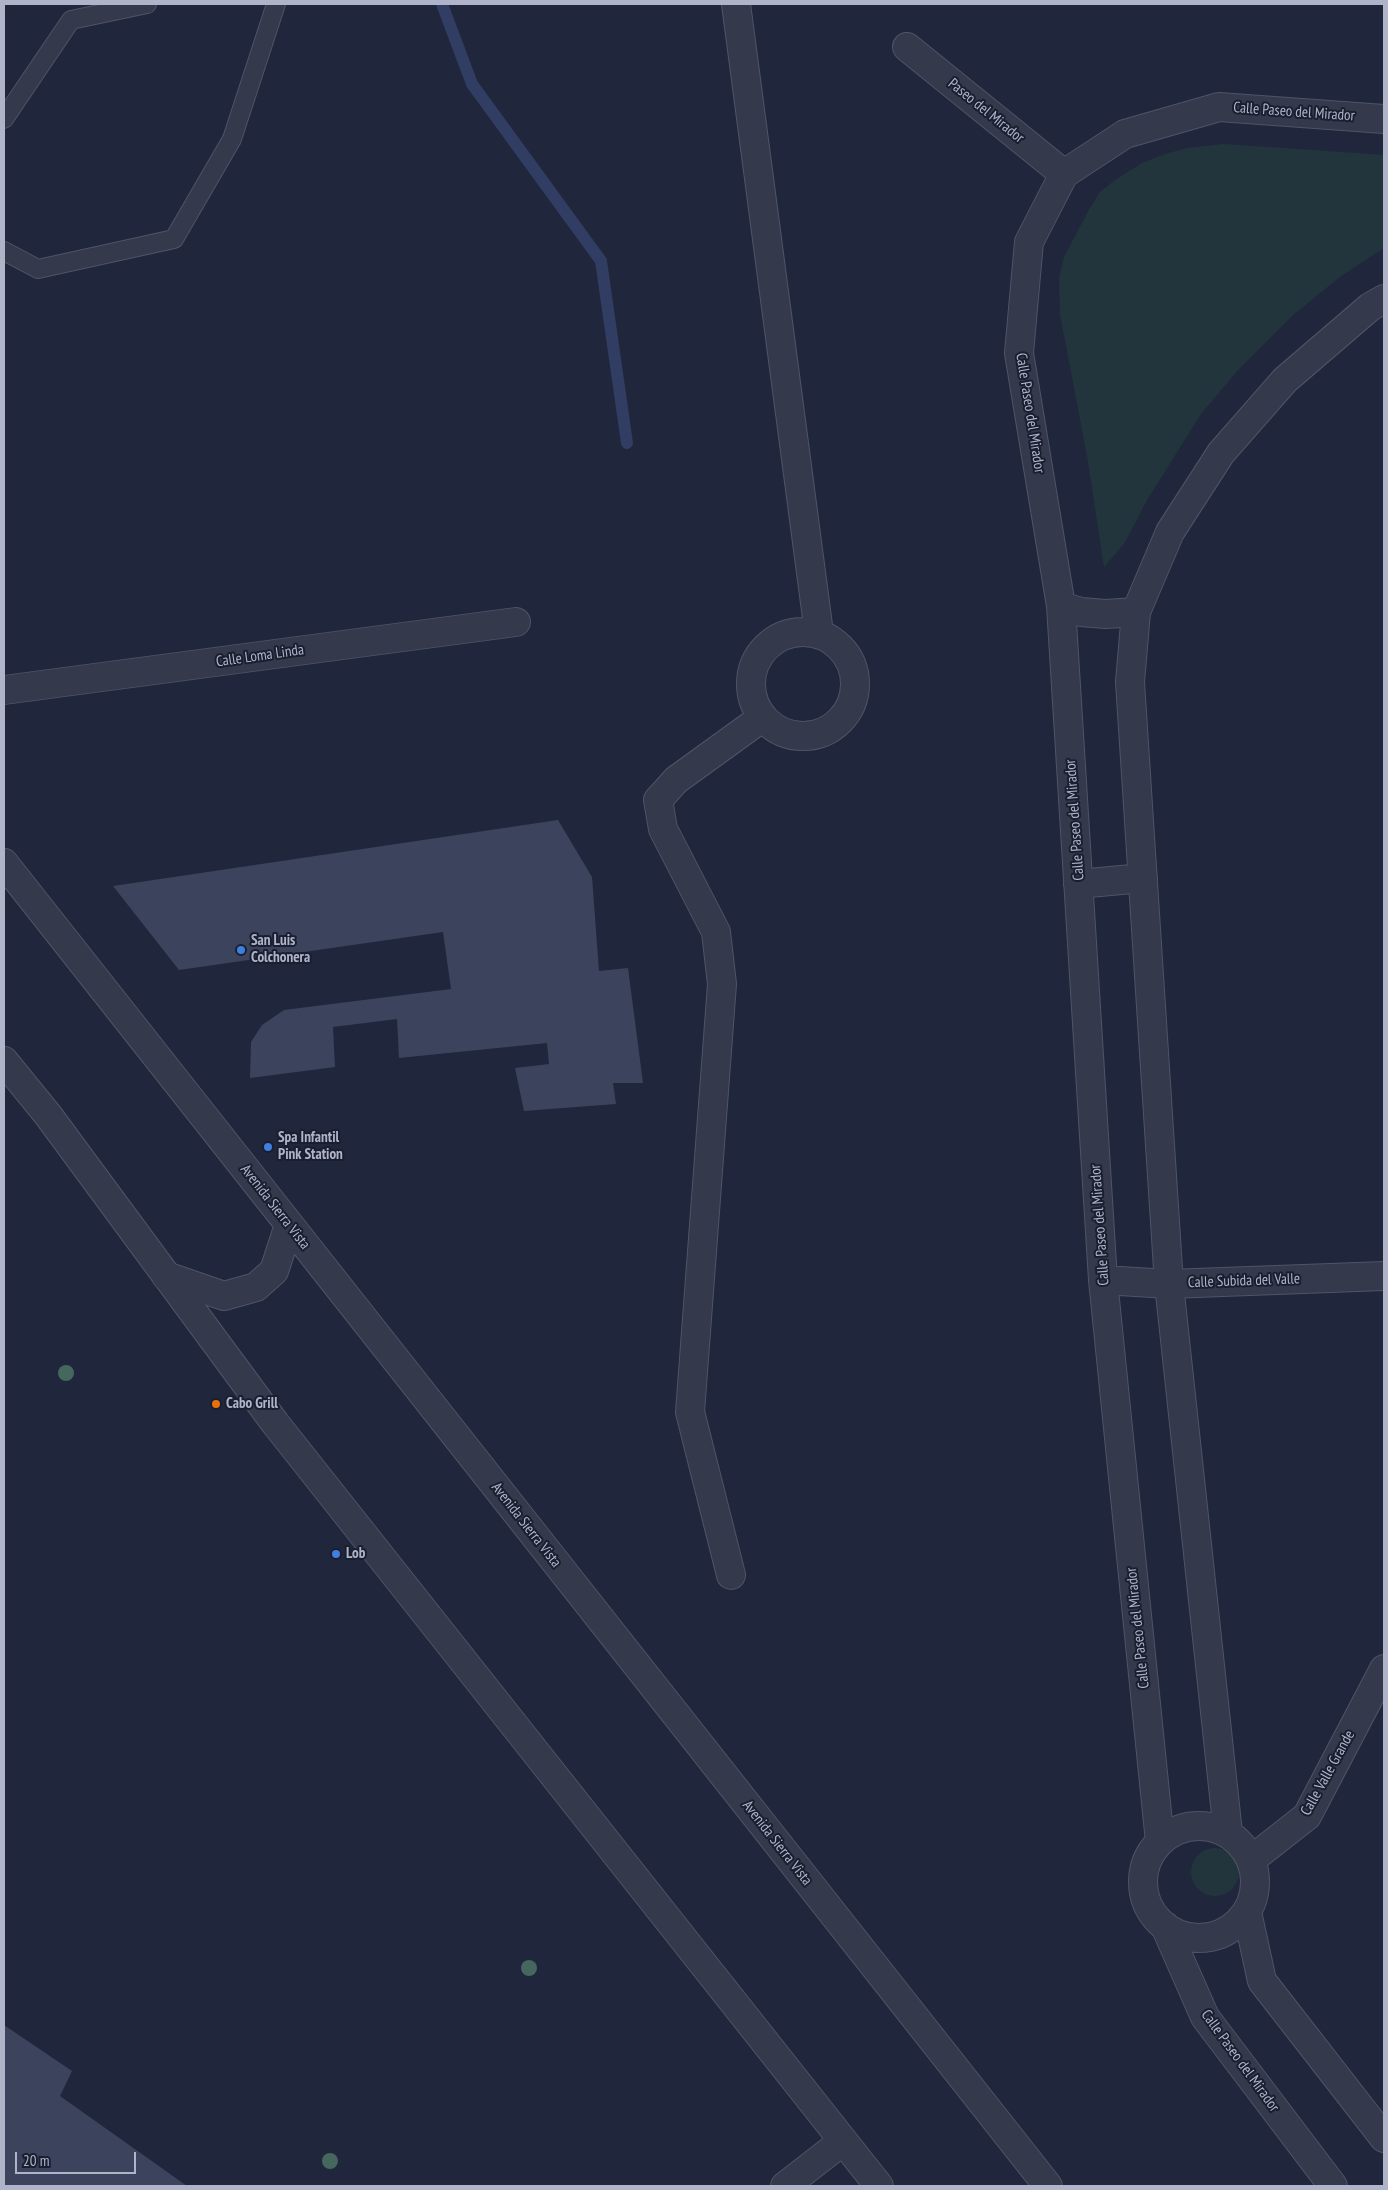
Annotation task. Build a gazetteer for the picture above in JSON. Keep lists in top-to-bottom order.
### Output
{
  "streets": {
    "street": [
      "Paseo del Mirador",
      "Calle Paseo del Mirador",
      "Calle Loma Linda",
      "Avenida Sierra Vista",
      "Calle Subida del Valle",
      "Calle Valle Grande"
    ]
  },
  "crossings": [
    ["Paseo del Mirador", "Calle Paseo del Mirador"],
    ["Calle Paseo del Mirador", "Calle Subida del Valle"],
    ["Calle Paseo del Mirador", "Calle Valle Grande"]
  ],
  "places": [
    "San Luis Colchonera",
    "Spa Infantil Pink Station",
    "Cabo Grill",
    "Lob"
  ],
  "scale_bar": "20 m"
}
